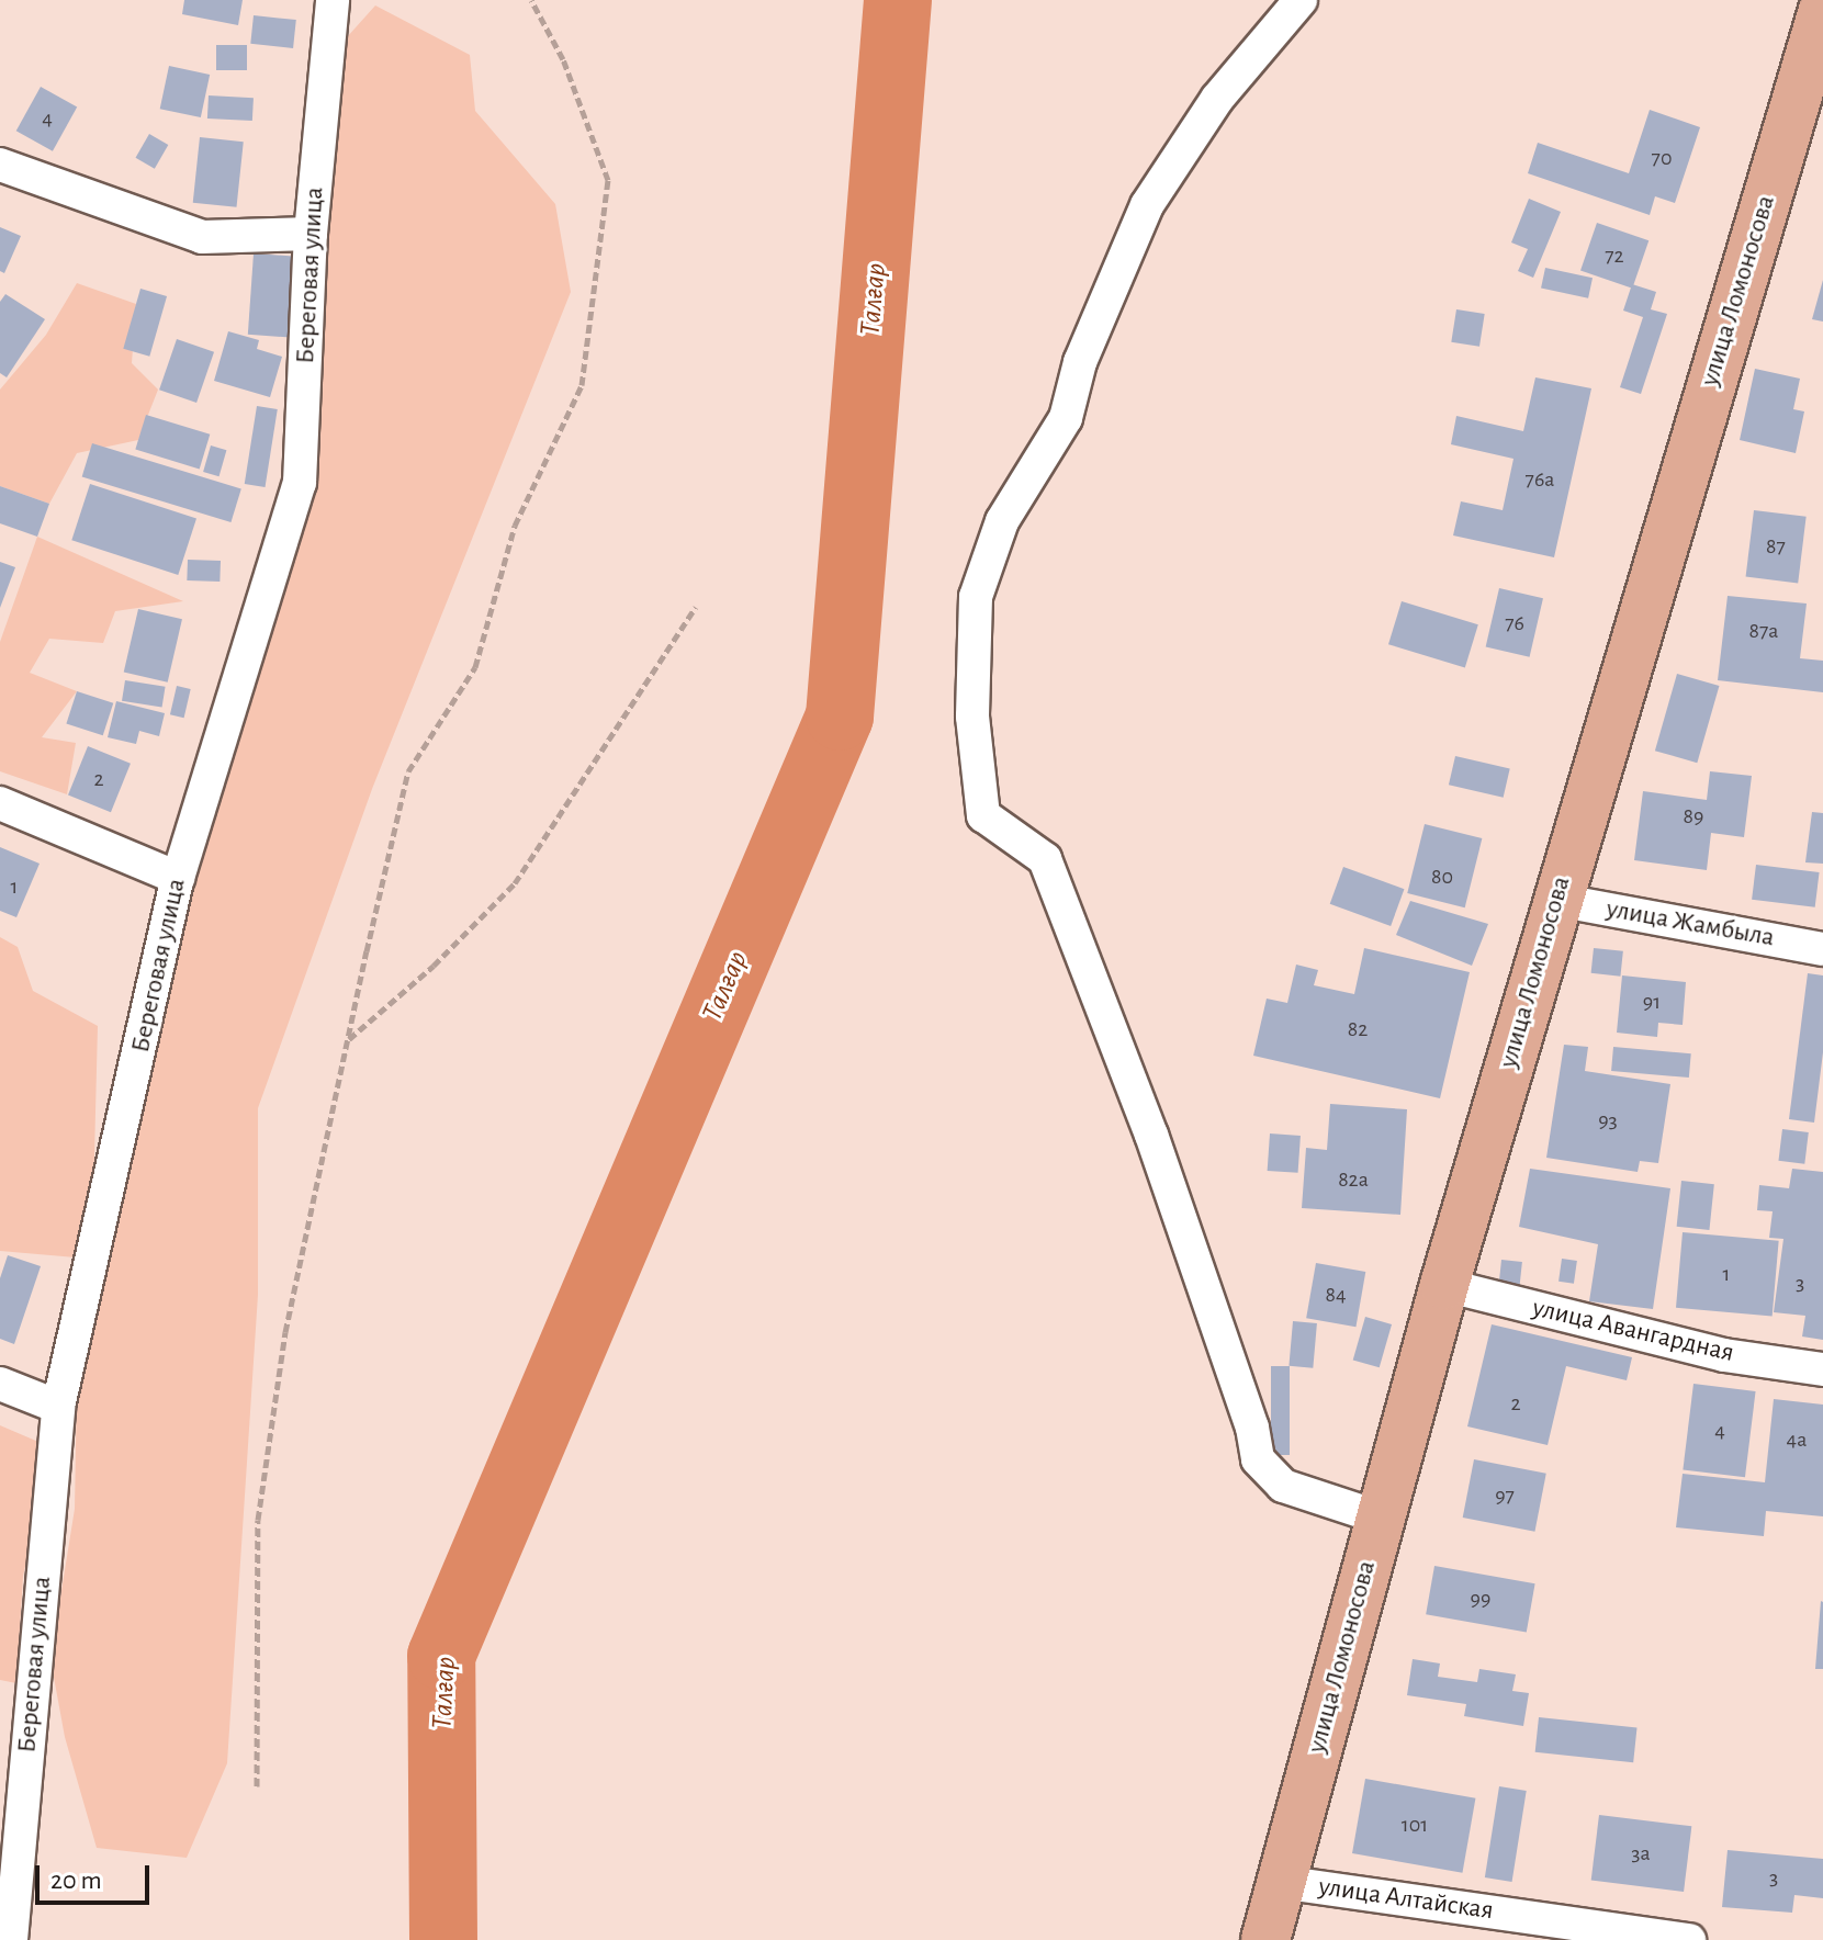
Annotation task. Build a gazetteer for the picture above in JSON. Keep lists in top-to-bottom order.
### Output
{
  "streets": {
    "main road": ["улица Ломоносова"],
    "street": [
      "Береговая улица",
      "улица Жамбыла",
      "улица Авангардная",
      "улица Алтайская"
    ]
  },
  "crossings": [
    ["улица Ломоносова", "улица Жамбыла"],
    ["улица Ломоносова", "улица Авангардная"],
    ["улица Ломоносова", "улица Алтайская"]
  ],
  "water": ["Талғар"],
  "house_numbers": [
    "4",
    "70",
    "72",
    "76а",
    "87",
    "76",
    "87а",
    "2",
    "89",
    "80",
    "1",
    "91",
    "82",
    "93",
    "82а",
    "1",
    "3",
    "84",
    "2",
    "4",
    "4а",
    "97",
    "99",
    "101",
    "3а",
    "3"
  ],
  "scale_bar": "20 m"
}
